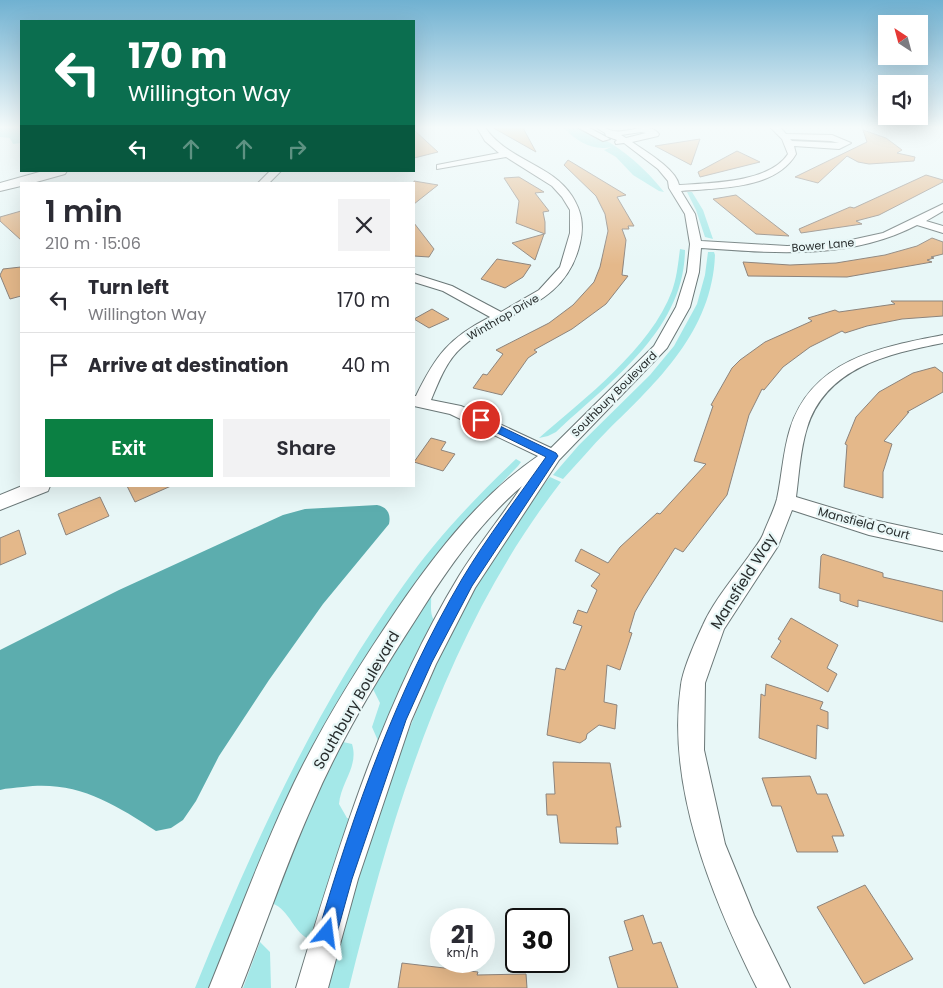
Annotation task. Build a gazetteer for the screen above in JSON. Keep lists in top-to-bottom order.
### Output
{
  "streets": {
    "street": [
      "Bower Lane",
      "Winthrop Drive",
      "Southbury Boulevard",
      "Mansfield Court",
      "Mansfield Way"
    ]
  },
  "crossings": [
    ["Bower Lane", "Southbury Boulevard"],
    ["Mansfield Court", "Mansfield Way"]
  ],
  "north": "top left",
  "page": {
    "turn": ["170 m", "Willington Way"],
    "heading": ["1 min", "210 m · 15:06"],
    "list": [
      {
        "name": "Turn left",
        "note": "Willington Way",
        "value": "170 m"
      },
      {
        "name": "Arrive at destination",
        "value": "40 m"
      }
    ],
    "buttons": ["Exit", "Share"],
    "speed": "21 km/h",
    "limit": "30"
  }
}
